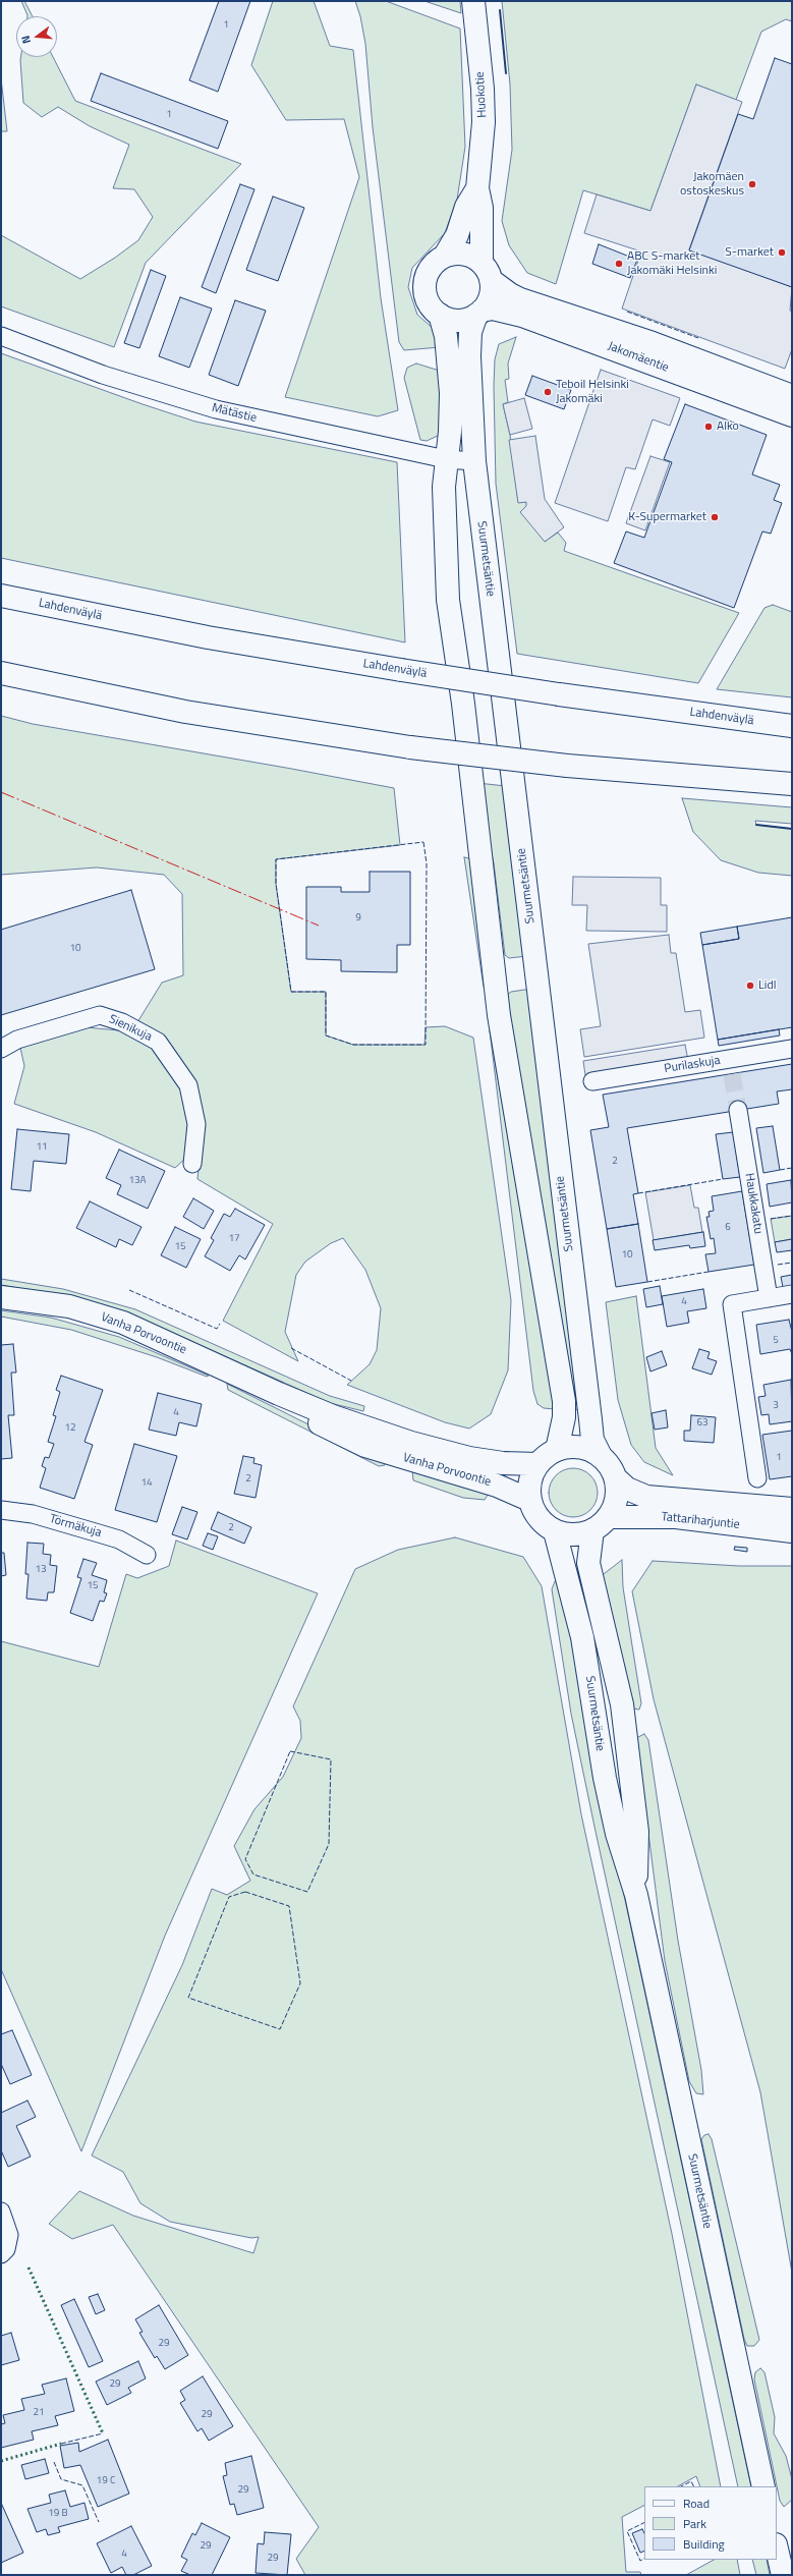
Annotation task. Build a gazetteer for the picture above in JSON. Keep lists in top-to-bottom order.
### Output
{
  "streets": {
    "main road": [
      "Huokotie",
      "Jakomäentie",
      "Suurmetsäntie",
      "Lahdenväylä",
      "Vanha Porvoontie",
      "Tattariharjuntie"
    ],
    "street": [
      "Mätästie",
      "Sienikuja",
      "Purilaskuja",
      "Haukkakatu",
      "Törmäkuja"
    ]
  },
  "crossings": [
    ["Huokotie", "Jakomäentie"],
    ["Huokotie", "Suurmetsäntie"],
    ["Jakomäentie", "Suurmetsäntie"],
    ["Mätästie", "Suurmetsäntie"],
    ["Suurmetsäntie", "Vanha Porvoontie"],
    ["Suurmetsäntie", "Tattariharjuntie"],
    ["Vanha Porvoontie", "Tattariharjuntie"]
  ],
  "places": [
    "Jakomäen ostoskeskus",
    "S-market",
    "ABC S-market Jakomäki Helsinki",
    "Teboil Helsinki Jakomäki",
    "Alko",
    "K-Supermarket",
    "Lidl"
  ],
  "house_numbers": [
    "1",
    "1",
    "9",
    "10",
    "11",
    "2",
    "13A",
    "6",
    "17",
    "15",
    "10",
    "4",
    "5",
    "3",
    "4",
    "63",
    "12",
    "1",
    "2",
    "14",
    "2",
    "13",
    "15",
    "29",
    "29",
    "21",
    "29",
    "19 C",
    "29",
    "19 B",
    "29",
    "4",
    "29"
  ],
  "legend": ["Road", "Park", "Building"],
  "north": "left"
}
